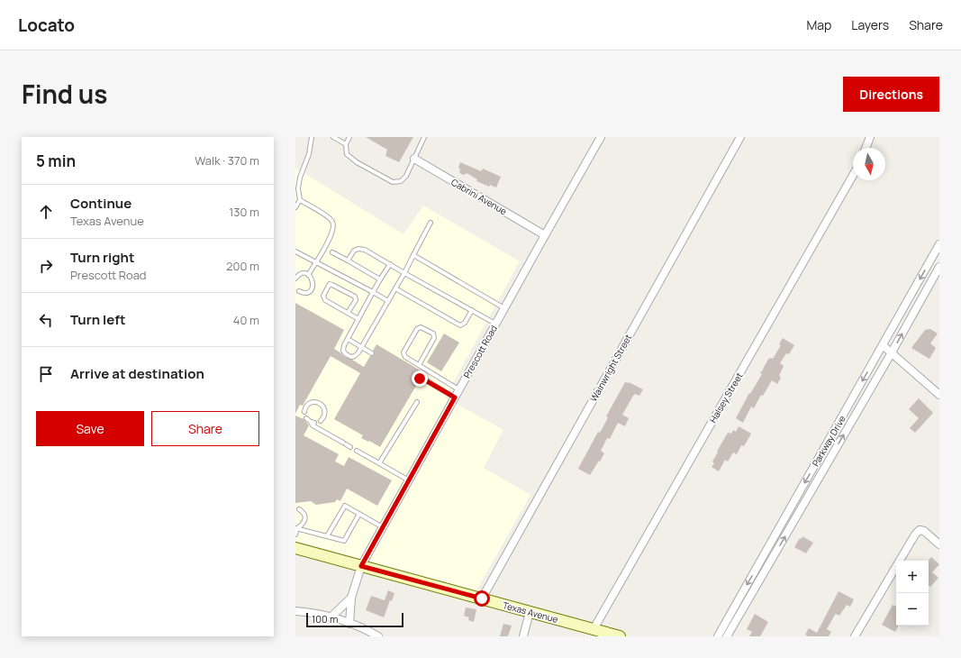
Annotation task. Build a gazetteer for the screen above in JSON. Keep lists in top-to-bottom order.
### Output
{
  "streets": {
    "street": [
      "Cabrini Avenue",
      "Prescott Road",
      "Wainwright Street",
      "Halsey Street",
      "Parkway Drive",
      "Texas Avenue"
    ]
  },
  "crossings": [
    ["Cabrini Avenue", "Prescott Road"],
    ["Prescott Road", "Texas Avenue"],
    ["Wainwright Street", "Texas Avenue"],
    ["Halsey Street", "Texas Avenue"]
  ],
  "scale_bar": "100 m",
  "north": "bottom",
  "page": {
    "header": "Locato",
    "nav": ["Map", "Layers", "Share"],
    "title": "Find us",
    "buttons": [
      "Directions",
      ["Save", "Share"]
    ],
    "heading": ["5 min", "Walk · 370 m"],
    "list": [
      ["Continue", "Texas Avenue", "130 m"],
      ["Turn right", "Prescott Road", "200 m"],
      ["Turn left", "40 m"],
      "Arrive at destination"
    ],
    "map_buttons": ["+", "−"],
    "scale": "100 m"
  }
}
